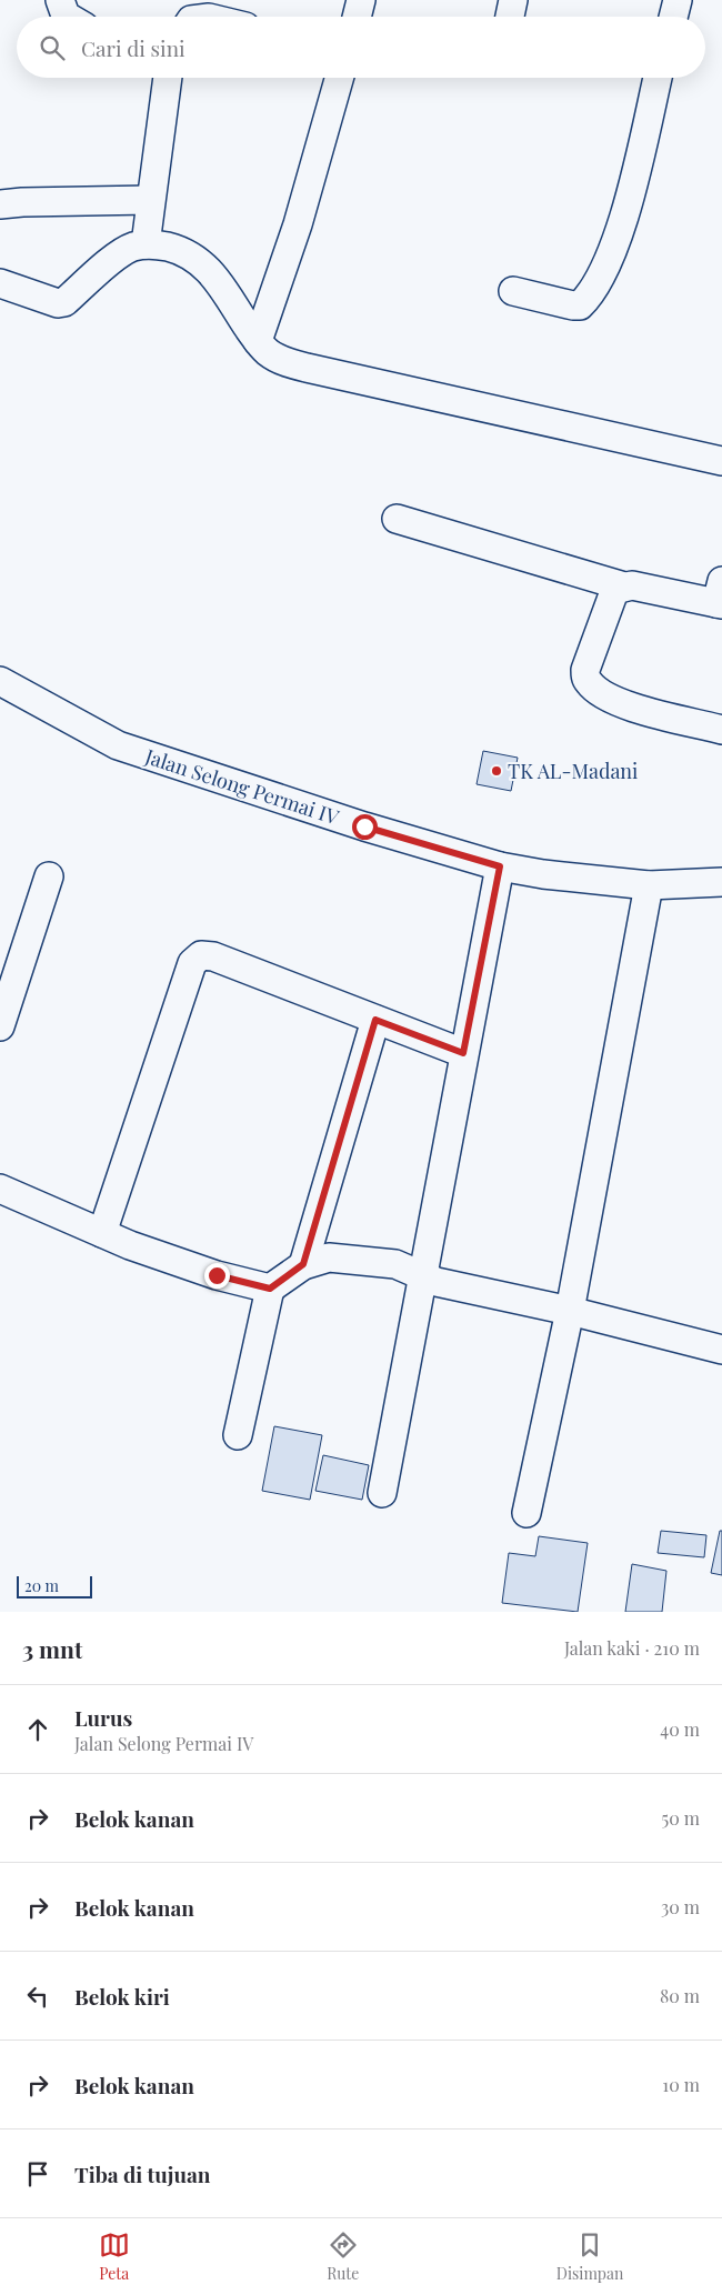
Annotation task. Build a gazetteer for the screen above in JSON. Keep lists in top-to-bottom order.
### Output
{
  "streets": {
    "street": ["Jalan Selong Permai IV"]
  },
  "places": ["TK AL-Madani"],
  "scale_bar": "20 m",
  "page": {
    "search": "Cari di sini",
    "scale": "20 m",
    "heading": ["3 mnt", "Jalan kaki · 210 m"],
    "list": [
      ["Lurus", "Jalan Selong Permai IV", "40 m"],
      ["Belok kanan", "50 m"],
      ["Belok kanan", "30 m"],
      ["Belok kiri", "80 m"],
      ["Belok kanan", "10 m"],
      "Tiba di tujuan"
    ],
    "nav": ["Peta", "Rute", "Disimpan"]
  }
}
